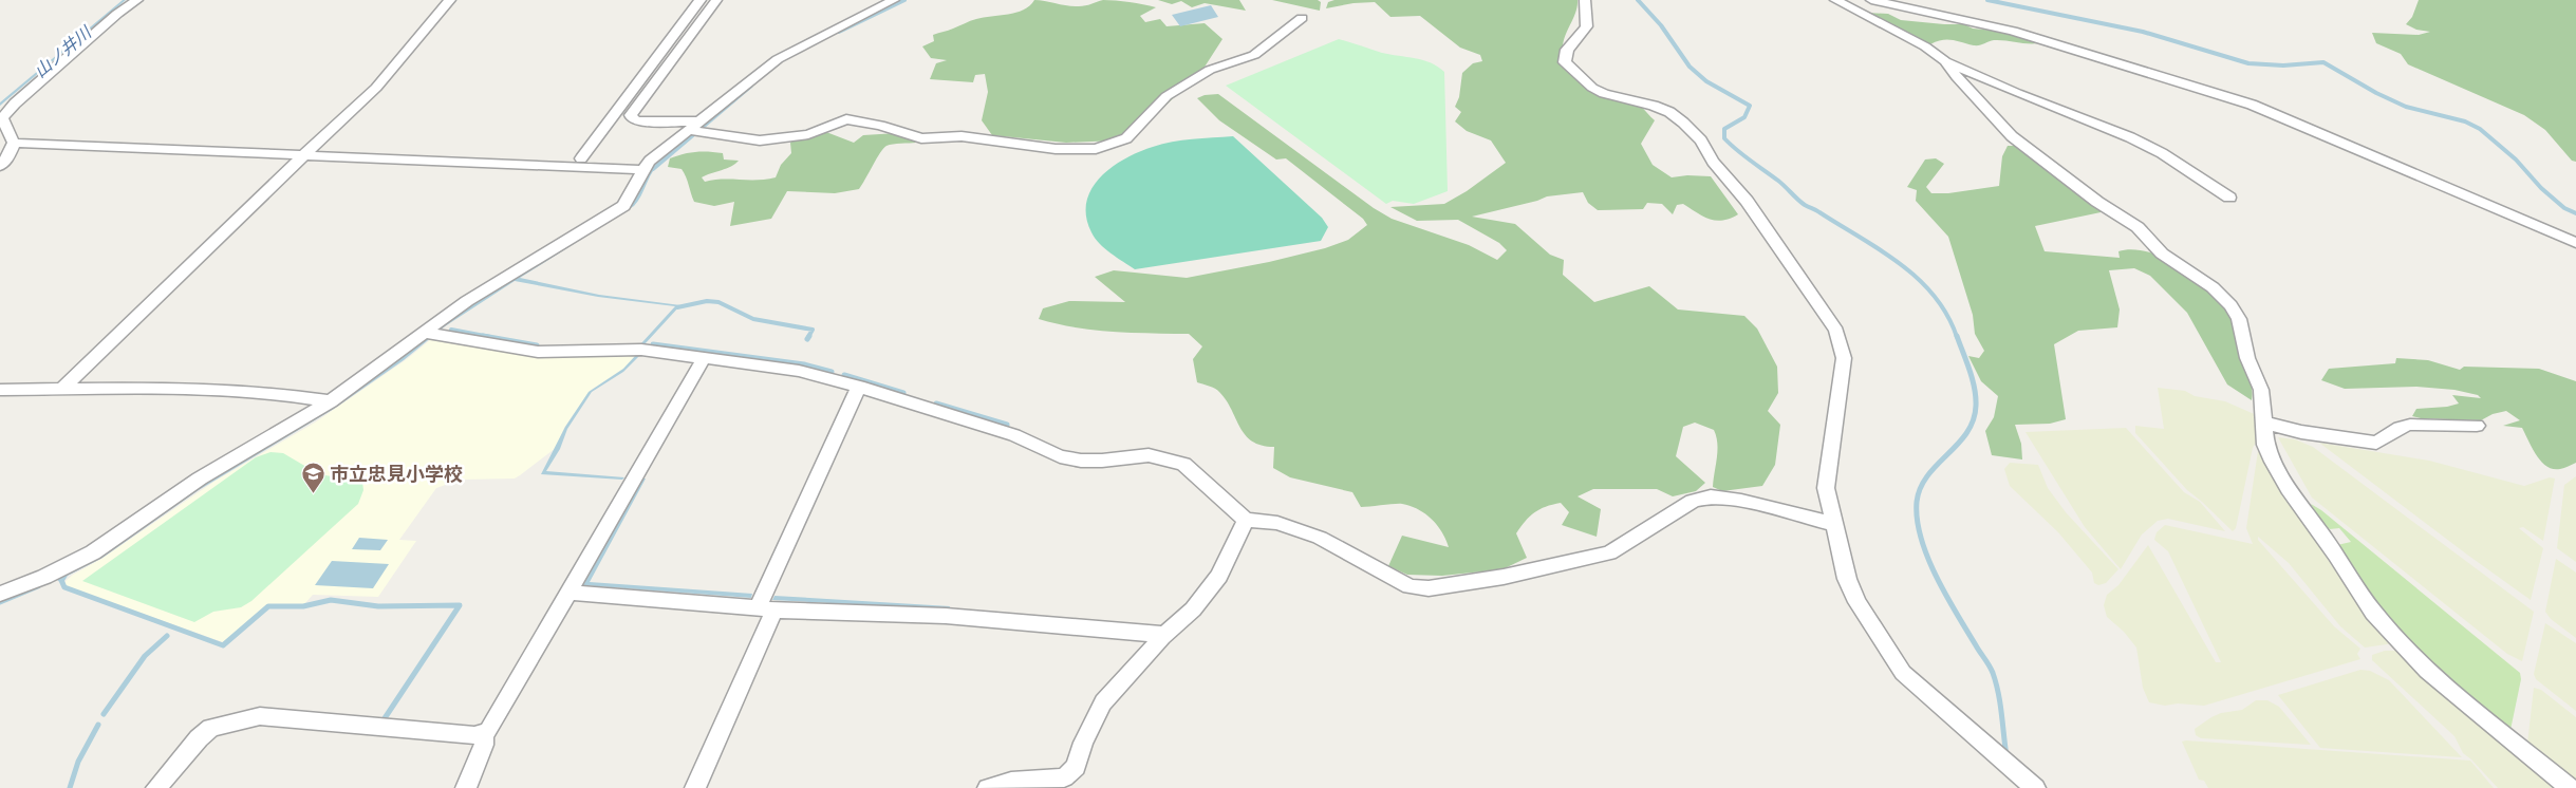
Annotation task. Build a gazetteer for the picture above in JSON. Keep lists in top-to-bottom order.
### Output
{
  "water": ["山ノ井川"],
  "places": {
    "school or university": ["市立忠見小学校"]
  }
}
